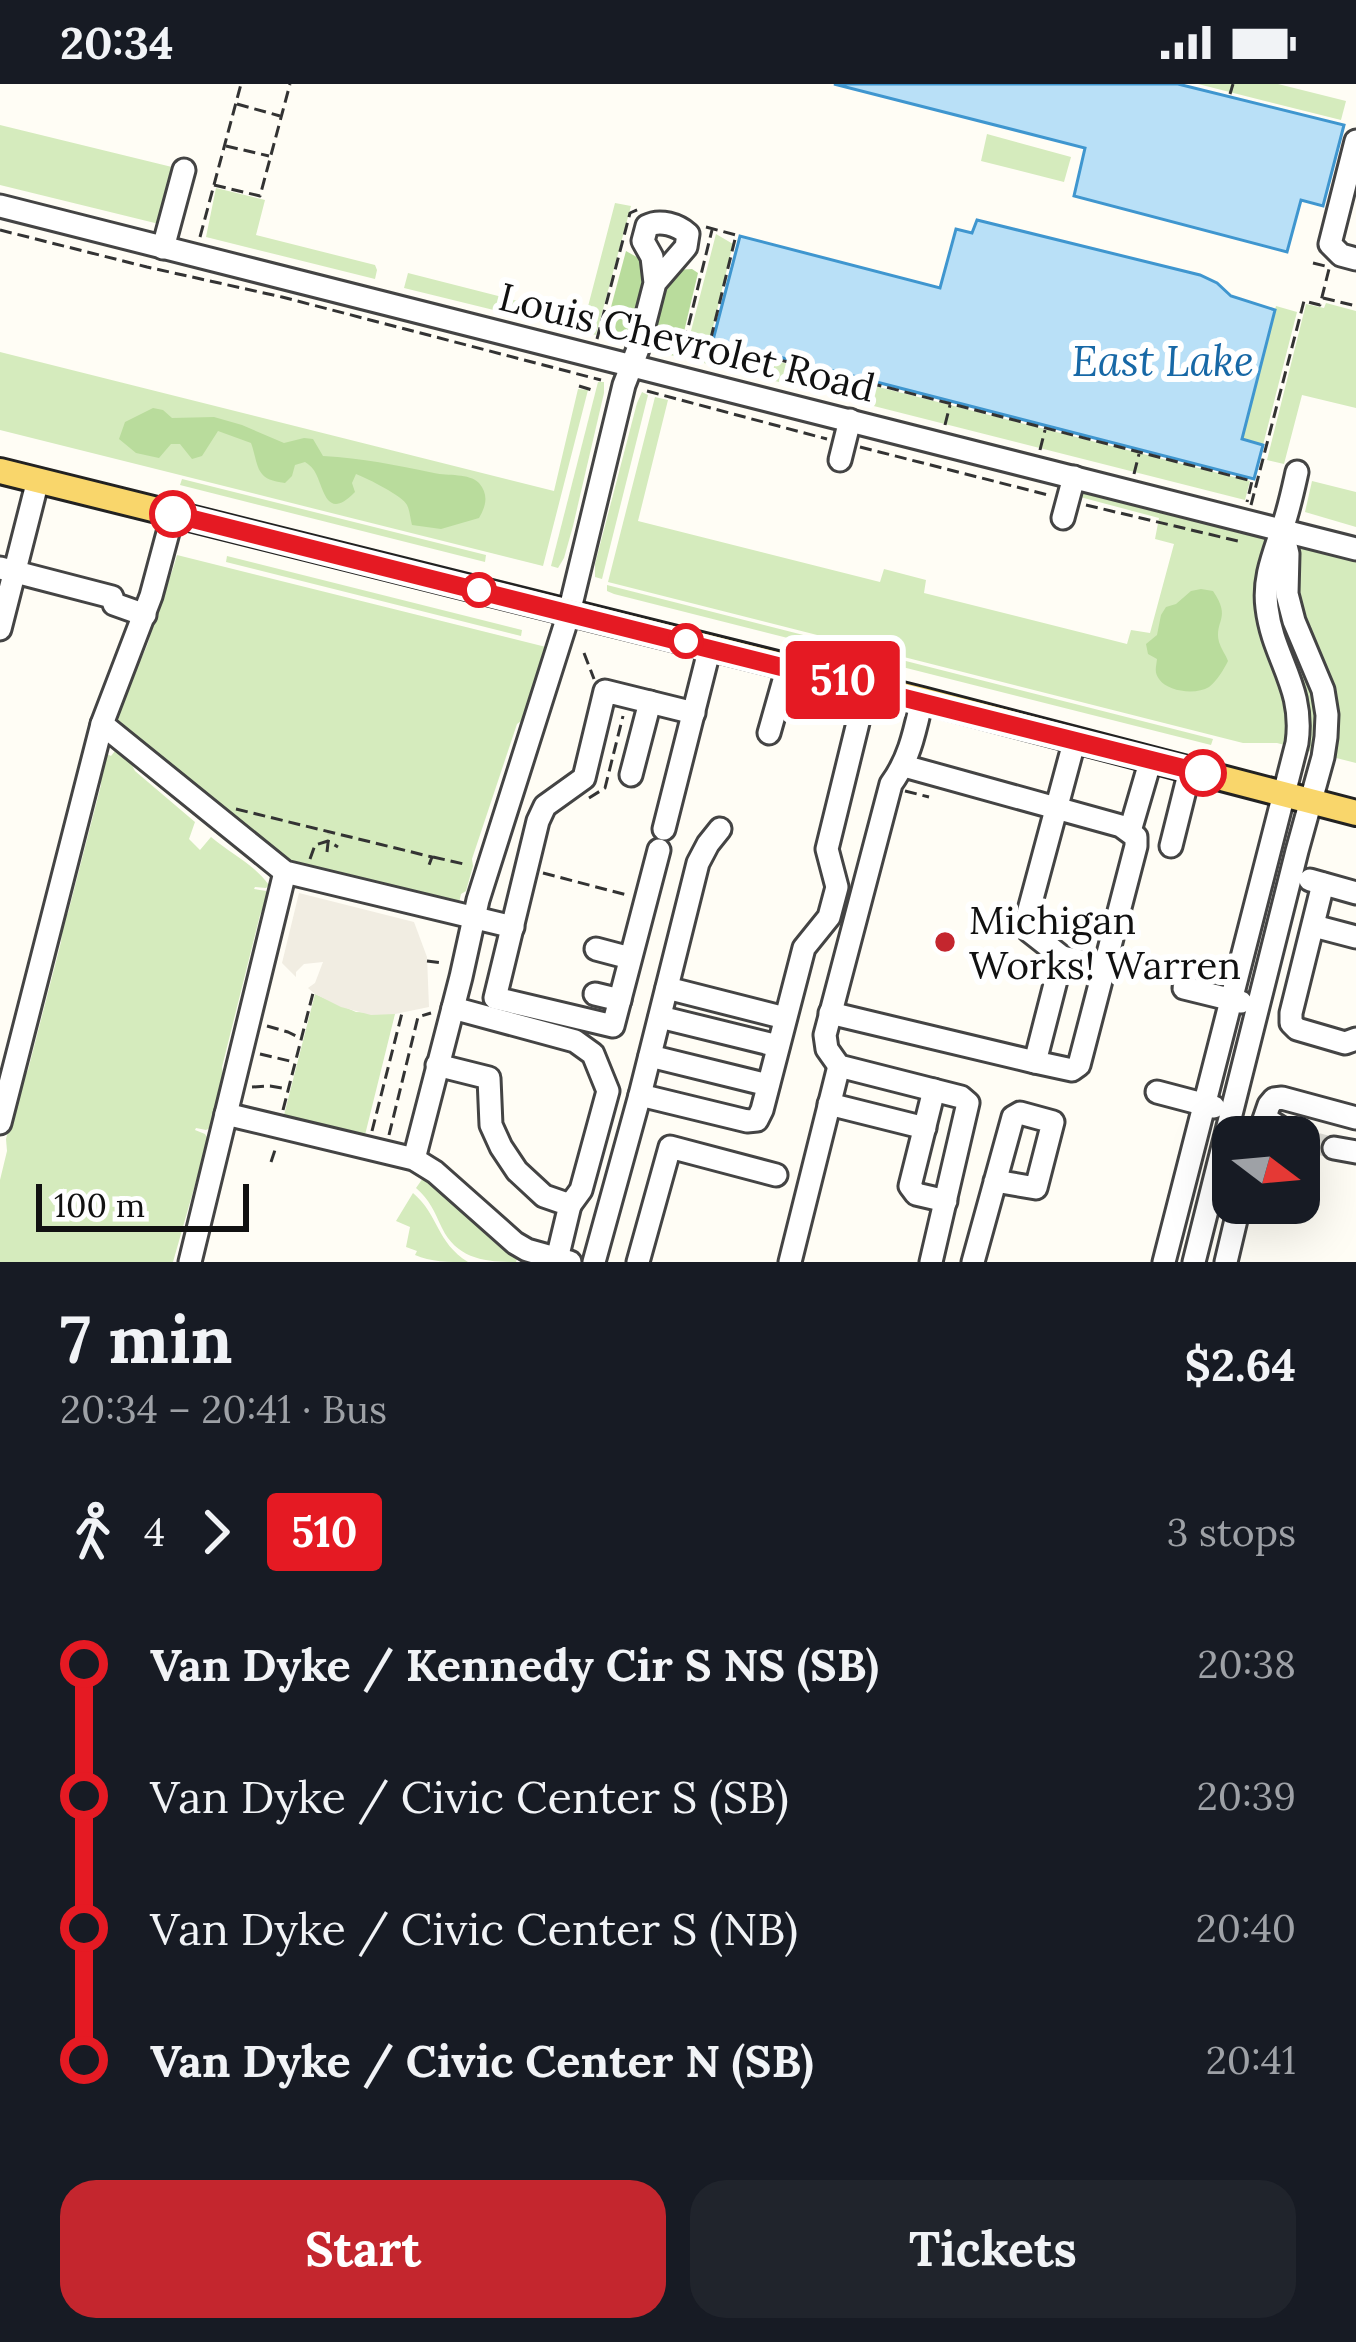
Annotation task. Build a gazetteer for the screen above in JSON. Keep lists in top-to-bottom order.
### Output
{
  "streets": {
    "street": ["Louis Chevrolet Road"]
  },
  "water": ["East Lake"],
  "places": ["Michigan Works! Warren"],
  "lines": ["bus line 510"],
  "scale_bar": "100 m",
  "north": "right",
  "page": {
    "status": "20:34",
    "on_map": "510",
    "scale": "100 m",
    "heading": ["7 min", "20:34 – 20:41 · Bus", "$2.64"],
    "legs": ["4", "510", "3 stops"],
    "list": [
      {
        "name": "Van Dyke / Kennedy Cir S NS (SB)",
        "value": "20:38"
      },
      {
        "name": "Van Dyke / Civic Center S (SB)",
        "value": "20:39"
      },
      {
        "name": "Van Dyke / Civic Center S (NB)",
        "value": "20:40"
      },
      {
        "name": "Van Dyke / Civic Center N (SB)",
        "value": "20:41"
      }
    ],
    "buttons": ["Start", "Tickets"]
  }
}
